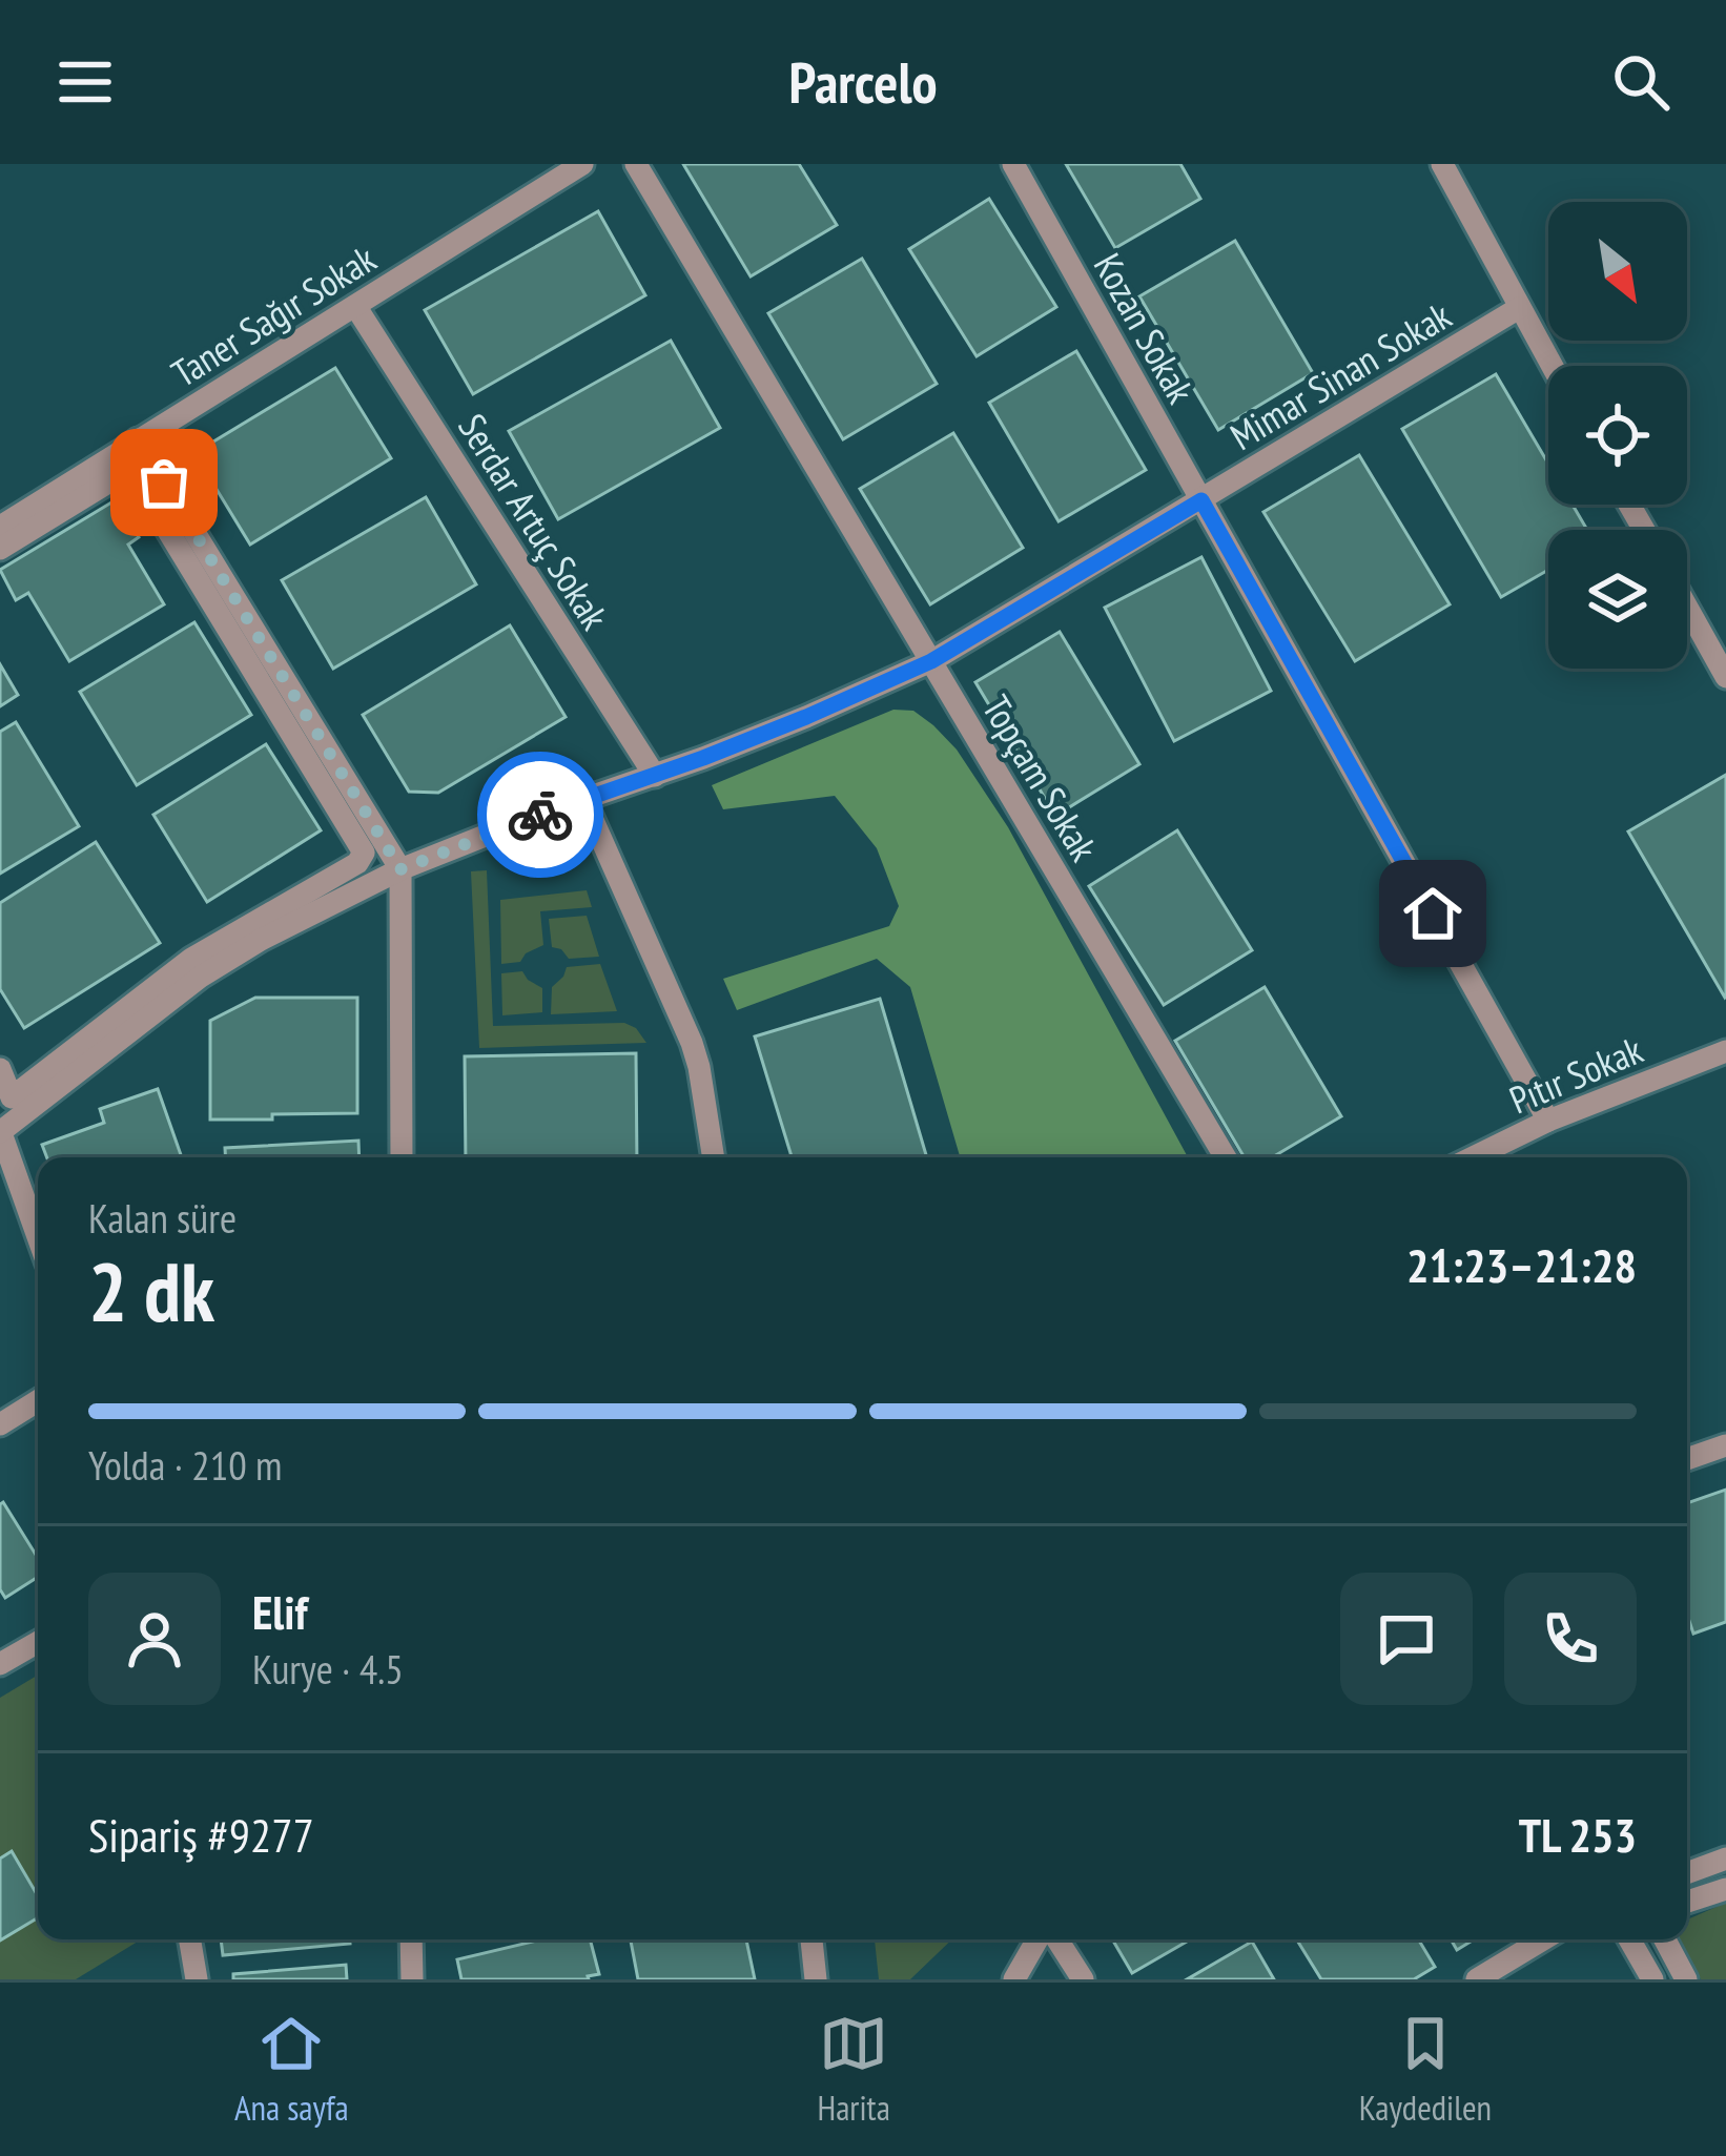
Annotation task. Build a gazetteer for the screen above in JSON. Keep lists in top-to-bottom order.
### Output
{
  "streets": {
    "street": [
      "Taner Sağır Sokak",
      "Kozan Sokak",
      "Mimar Sinan Sokak",
      "Serdar Artuç Sokak",
      "Topçam Sokak",
      "Pıtır Sokak"
    ]
  },
  "crossings": [
    ["Taner Sağır Sokak", "Serdar Artuç Sokak"],
    ["Kozan Sokak", "Mimar Sinan Sokak"],
    ["Kozan Sokak", "Pıtır Sokak"],
    ["Mimar Sinan Sokak", "Serdar Artuç Sokak"],
    ["Mimar Sinan Sokak", "Topçam Sokak"]
  ],
  "north": "bottom right",
  "page": {
    "header": "Parcelo",
    "heading": ["2 dk", "Kalan süre", "21:23–21:28"],
    "panel": [
      "Elif",
      "Kurye · 4.5",
      "Sipariş #9277",
      "TL 253"
    ],
    "bar": "Yolda · 210 m",
    "tabs": ["Ana sayfa", "Harita", "Kaydedilen"]
  }
}
